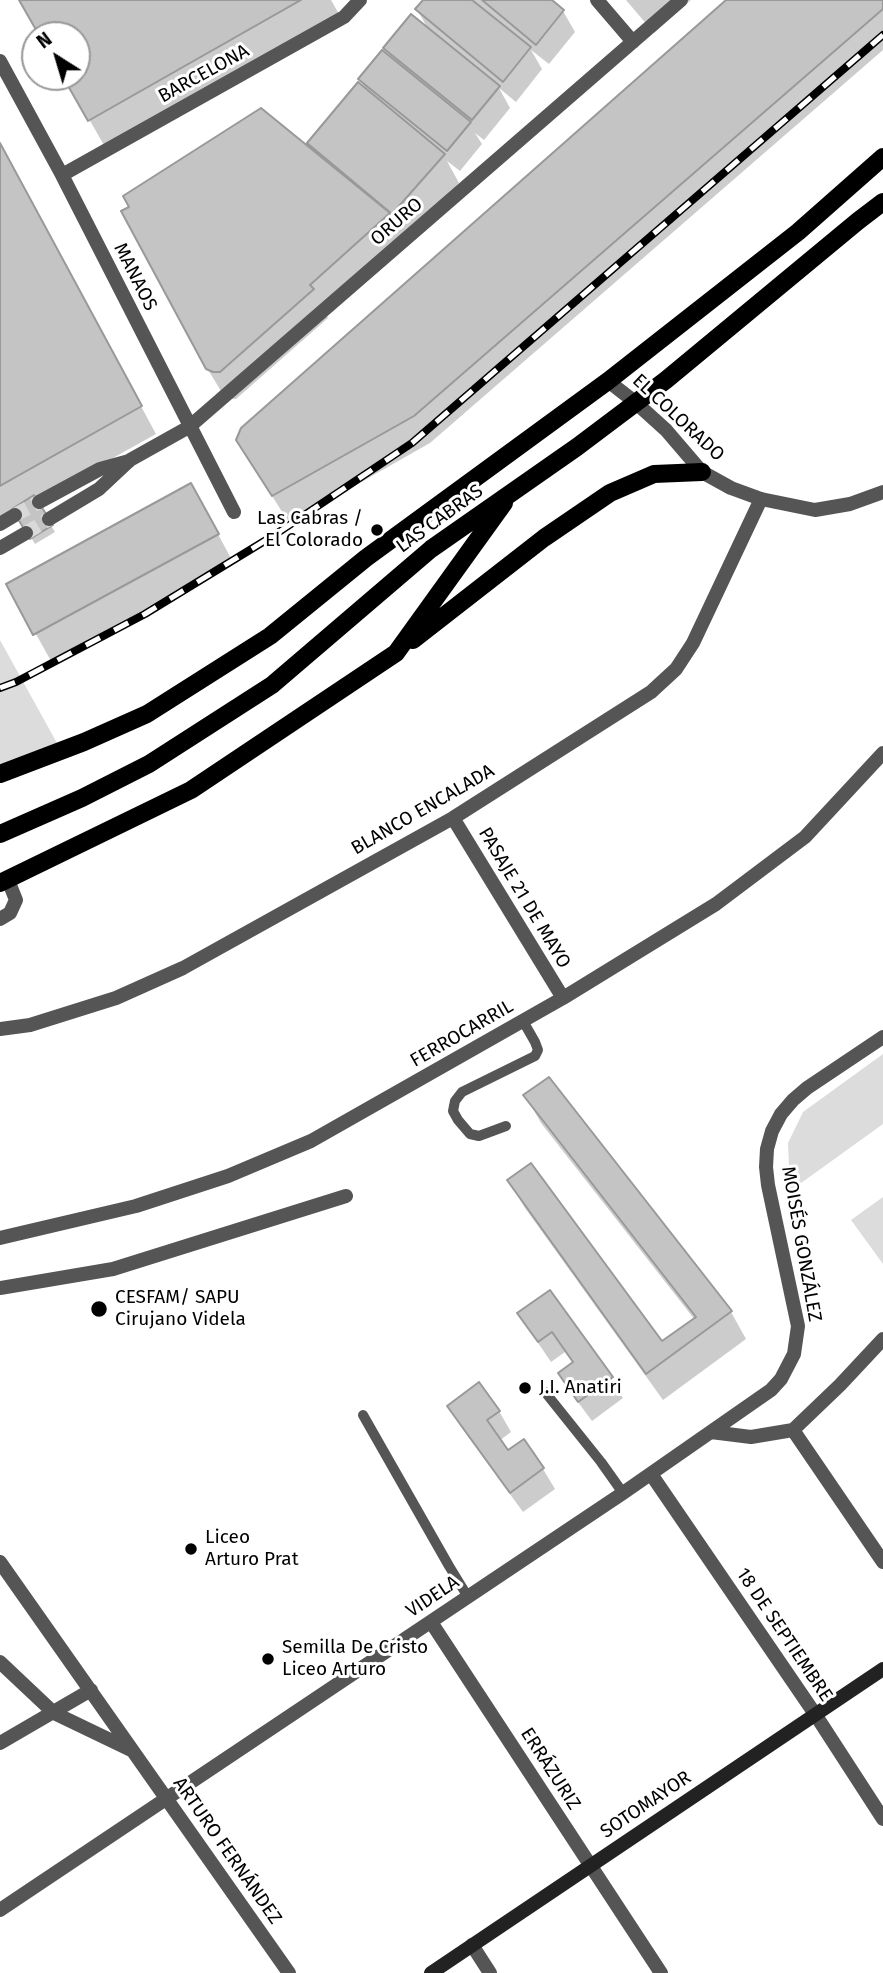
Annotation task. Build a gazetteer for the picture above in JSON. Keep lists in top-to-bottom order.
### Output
{
  "streets": {
    "main road": ["LAS CABRAS", "SOTOMAYOR"],
    "street": [
      "BARCELONA",
      "ORURO",
      "MANAOS",
      "EL COLORADO",
      "BLANCO ENCALADA",
      "PASAJE 21 DE MAYO",
      "FERROCARRIL",
      "MOISÉS GONZÁLEZ",
      "VIDELA",
      "18 DE SEPTIEMBRE",
      "ERRÁZURIZ",
      "ARTURO FERNÁNDEZ"
    ]
  },
  "crossings": [
    ["BARCELONA", "MANAOS"],
    ["ORURO", "MANAOS"],
    ["EL COLORADO", "LAS CABRAS"],
    ["EL COLORADO", "BLANCO ENCALADA"],
    ["BLANCO ENCALADA", "PASAJE 21 DE MAYO"],
    ["PASAJE 21 DE MAYO", "FERROCARRIL"],
    ["MOISÉS GONZÁLEZ", "VIDELA"],
    ["VIDELA", "18 DE SEPTIEMBRE"],
    ["VIDELA", "ERRÁZURIZ"],
    ["VIDELA", "ARTURO FERNÁNDEZ"],
    ["18 DE SEPTIEMBRE", "SOTOMAYOR"],
    ["ERRÁZURIZ", "SOTOMAYOR"]
  ],
  "places": [
    "Las Cabras / El Colorado",
    "CESFAM/ SAPU Cirujano Videla",
    "J.I. Anatiri",
    "Liceo Arturo Prat",
    "Semilla De Cristo Liceo Arturo"
  ],
  "north": "top left"
}
